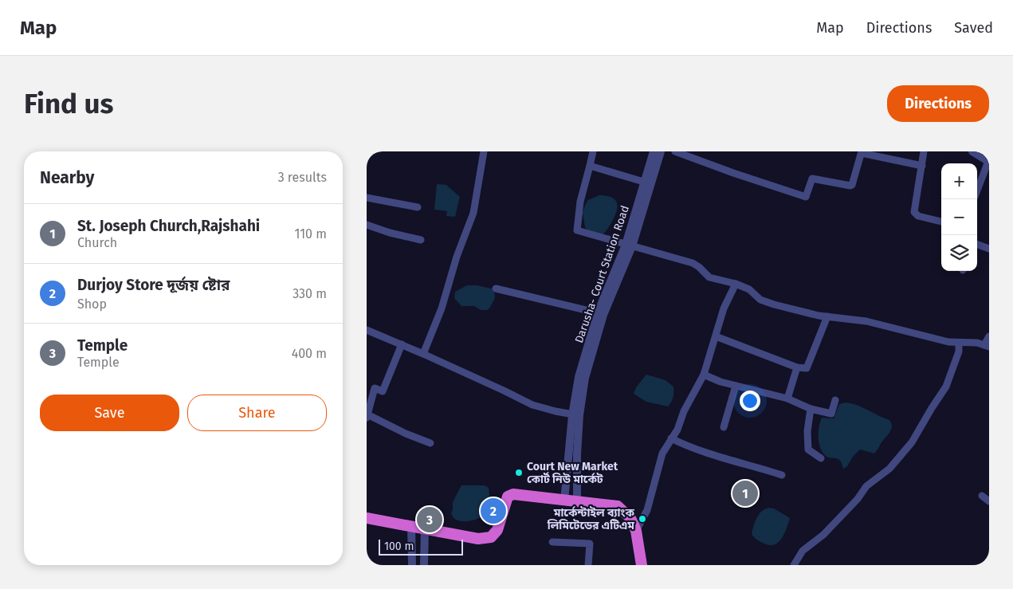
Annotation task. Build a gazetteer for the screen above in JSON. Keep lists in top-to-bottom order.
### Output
{
  "streets": {
    "street": ["Darusha- Court Station Road"]
  },
  "places": ["Court New Market কোর্ট নিউ মার্কেট", "মার্কেন্টাইল ব্যাংক লিমিটেডের এটিএম"],
  "scale_bar": "100 m",
  "page": {
    "header": "Map",
    "nav": ["Map", "Directions", "Saved"],
    "buttons": [
      "Directions",
      ["Save", "Share"]
    ],
    "title": "Find us",
    "heading": ["Nearby", "3 results"],
    "map_buttons": ["+", "−"],
    "list": [
      {
        "mark": "1",
        "name": "St. Joseph Church,Rajshahi",
        "note": "Church",
        "value": "110 m"
      },
      {
        "mark": "2",
        "name": "Durjoy Store দূর্জয় ষ্টোর",
        "note": "Shop",
        "value": "330 m"
      },
      {
        "mark": "3",
        "name": "Temple",
        "note": "Temple",
        "value": "400 m"
      }
    ],
    "pins": ["1", "2", "3"],
    "scale": "100 m"
  }
}
